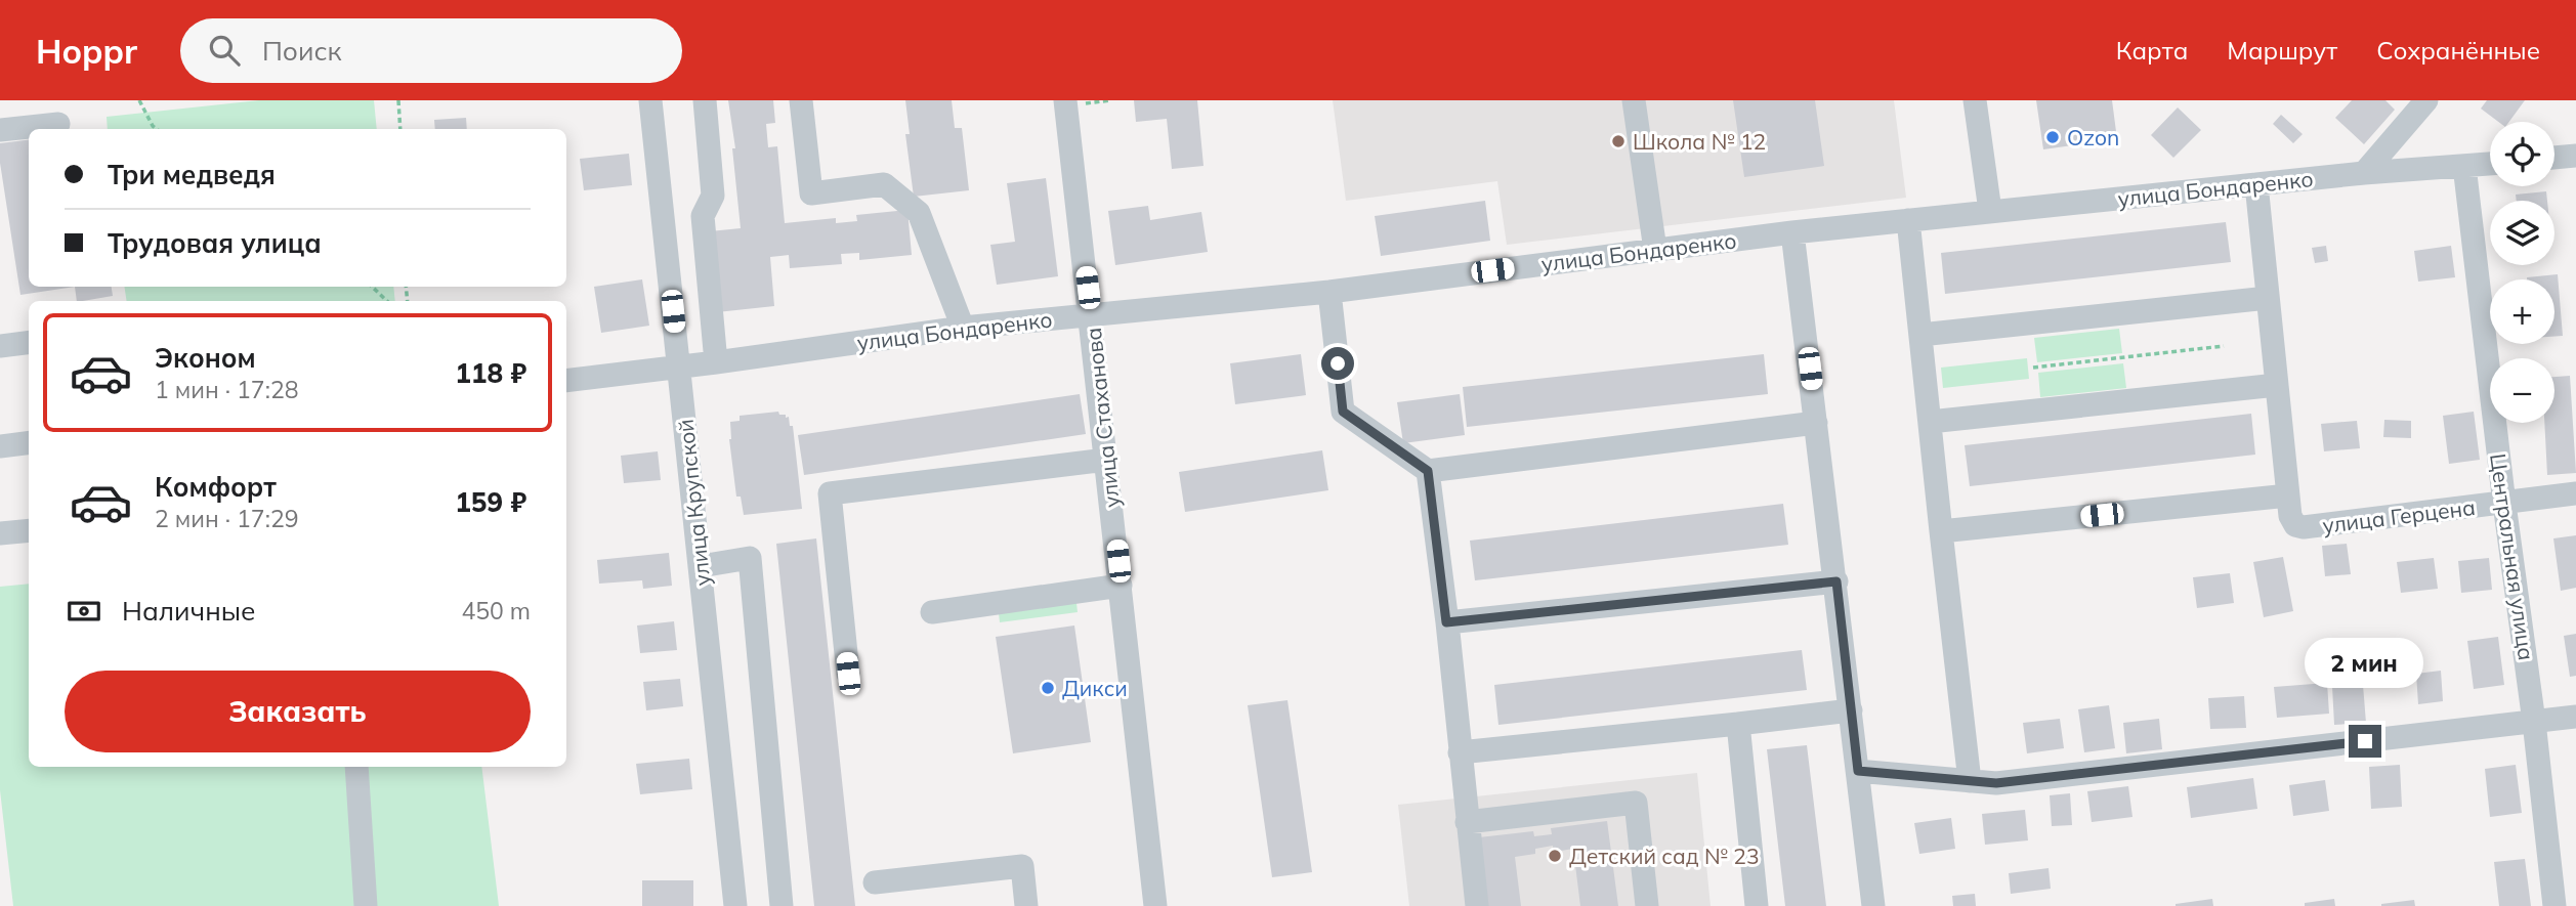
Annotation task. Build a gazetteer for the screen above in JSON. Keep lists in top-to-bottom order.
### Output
{
  "streets": {
    "street": [
      "улица Бондаренко",
      "улица Стаханова",
      "улица Крупской",
      "улица Герцена",
      "Центральная улица"
    ]
  },
  "crossings": [
    ["улица Бондаренко", "улица Стаханова"],
    ["улица Бондаренко", "улица Крупской"],
    ["улица Бондаренко", "улица Герцена"],
    ["улица Бондаренко", "Центральная улица"],
    ["улица Герцена", "Центральная улица"]
  ],
  "places": [
    "Ozon",
    "Школа № 12",
    "Дикси",
    "Детский сад № 23"
  ],
  "page": {
    "header": "Hoppr",
    "search": "Поиск",
    "nav": ["Карта", "Маршрут", "Сохранённые"],
    "map_buttons": ["+", "−"],
    "banner": ["Три медведя", "Трудовая улица"],
    "list": [
      {
        "name": "Эконом",
        "note": "1 мин · 17:28",
        "value": "118 ₽"
      },
      {
        "name": "Комфорт",
        "note": "2 мин · 17:29",
        "value": "159 ₽"
      }
    ],
    "pay": ["Наличные", "450 m"],
    "bubble": "2 мин",
    "buttons": "Заказать"
  }
}
